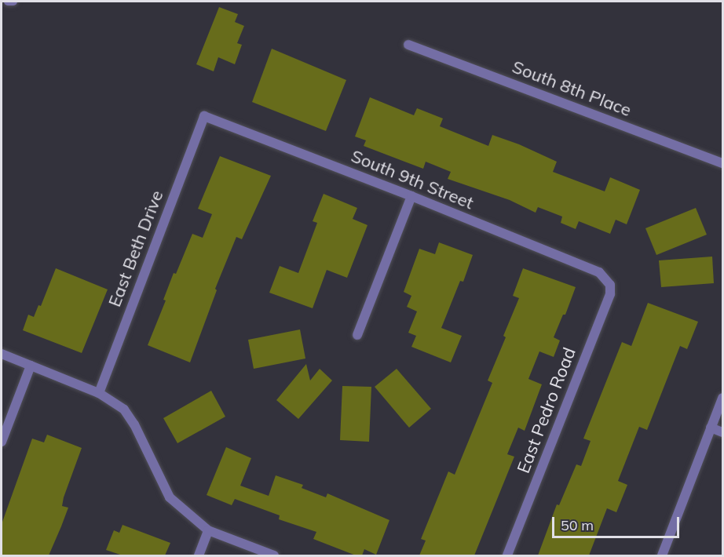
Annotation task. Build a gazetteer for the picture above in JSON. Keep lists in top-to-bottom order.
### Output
{
  "streets": {
    "street": [
      "South 8th Place",
      "South 9th Street",
      "East Beth Drive",
      "East Pedro Road"
    ]
  },
  "crossings": [
    ["South 9th Street", "East Beth Drive"],
    ["South 9th Street", "East Pedro Road"]
  ],
  "scale_bar": "50 m"
}
